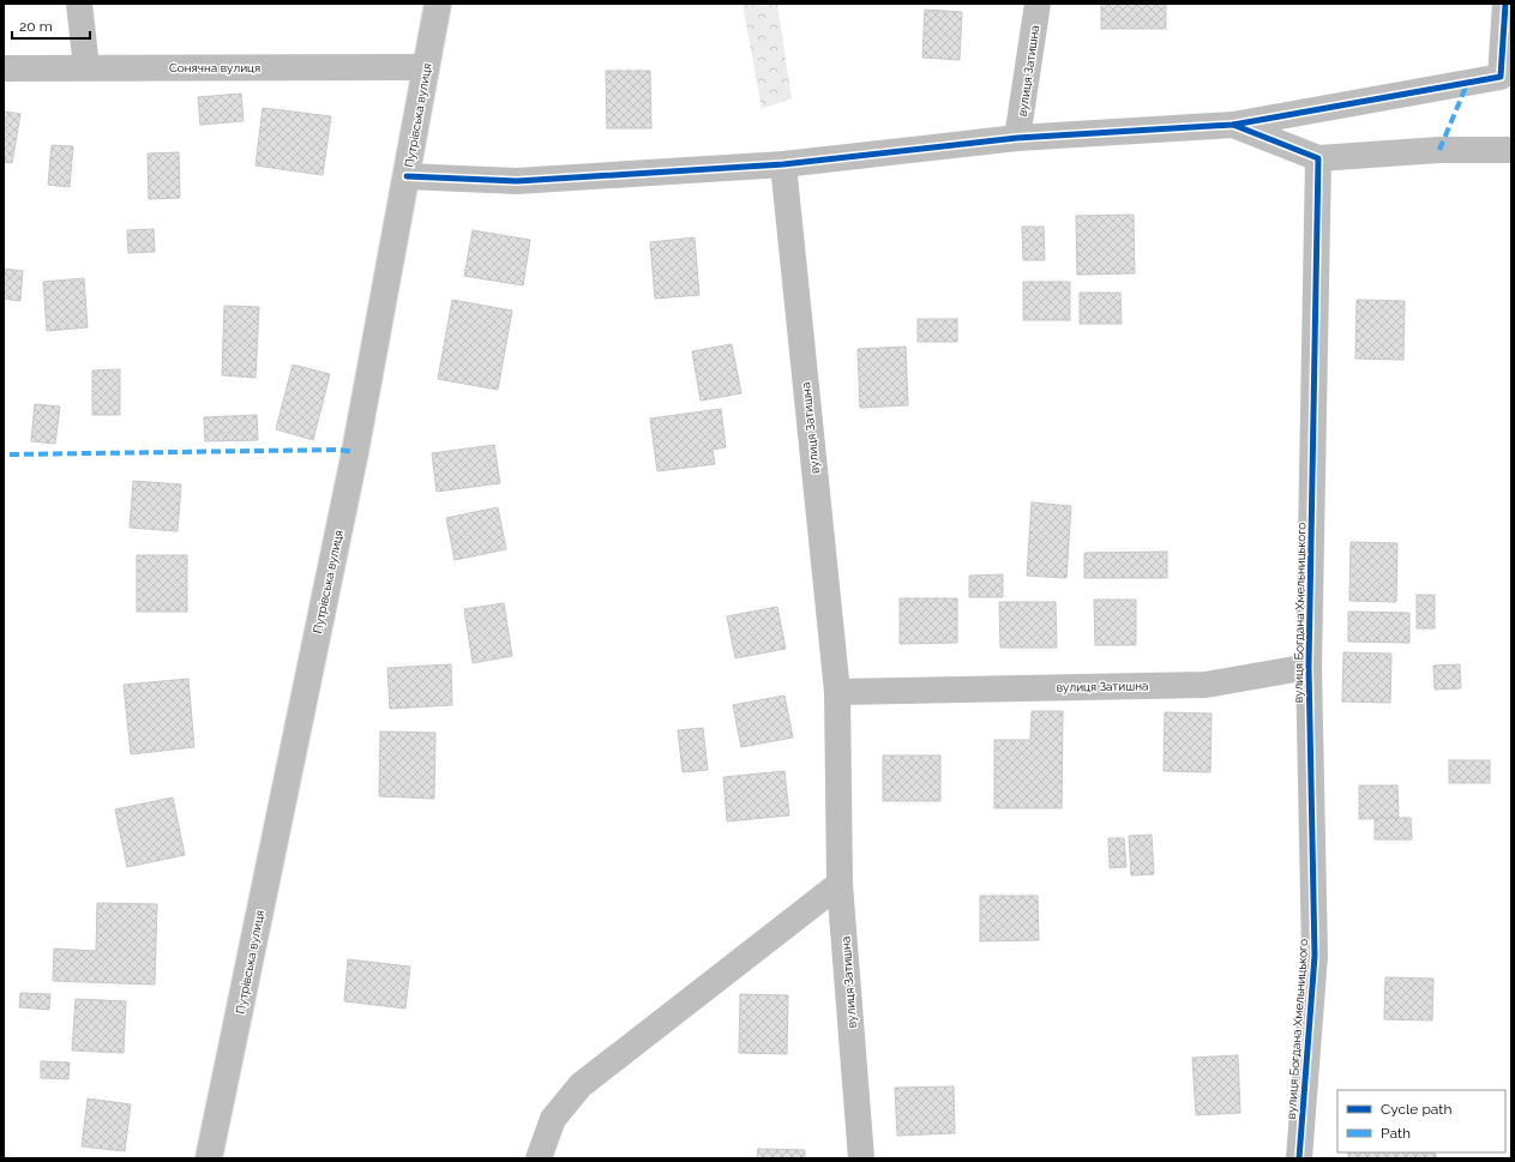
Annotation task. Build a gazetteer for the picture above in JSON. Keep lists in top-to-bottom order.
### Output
{
  "streets": {
    "street": [
      "Сонячна вулиця",
      "вулиця Затишна",
      "Путрівська вулиця",
      "вулиця Богдана Хмельницького"
    ]
  },
  "crossings": [
    ["Сонячна вулиця", "Путрівська вулиця"],
    ["вулиця Затишна", "вулиця Богдана Хмельницького"]
  ],
  "legend": ["Cycle path", "Path"],
  "scale_bar": "20 m"
}
